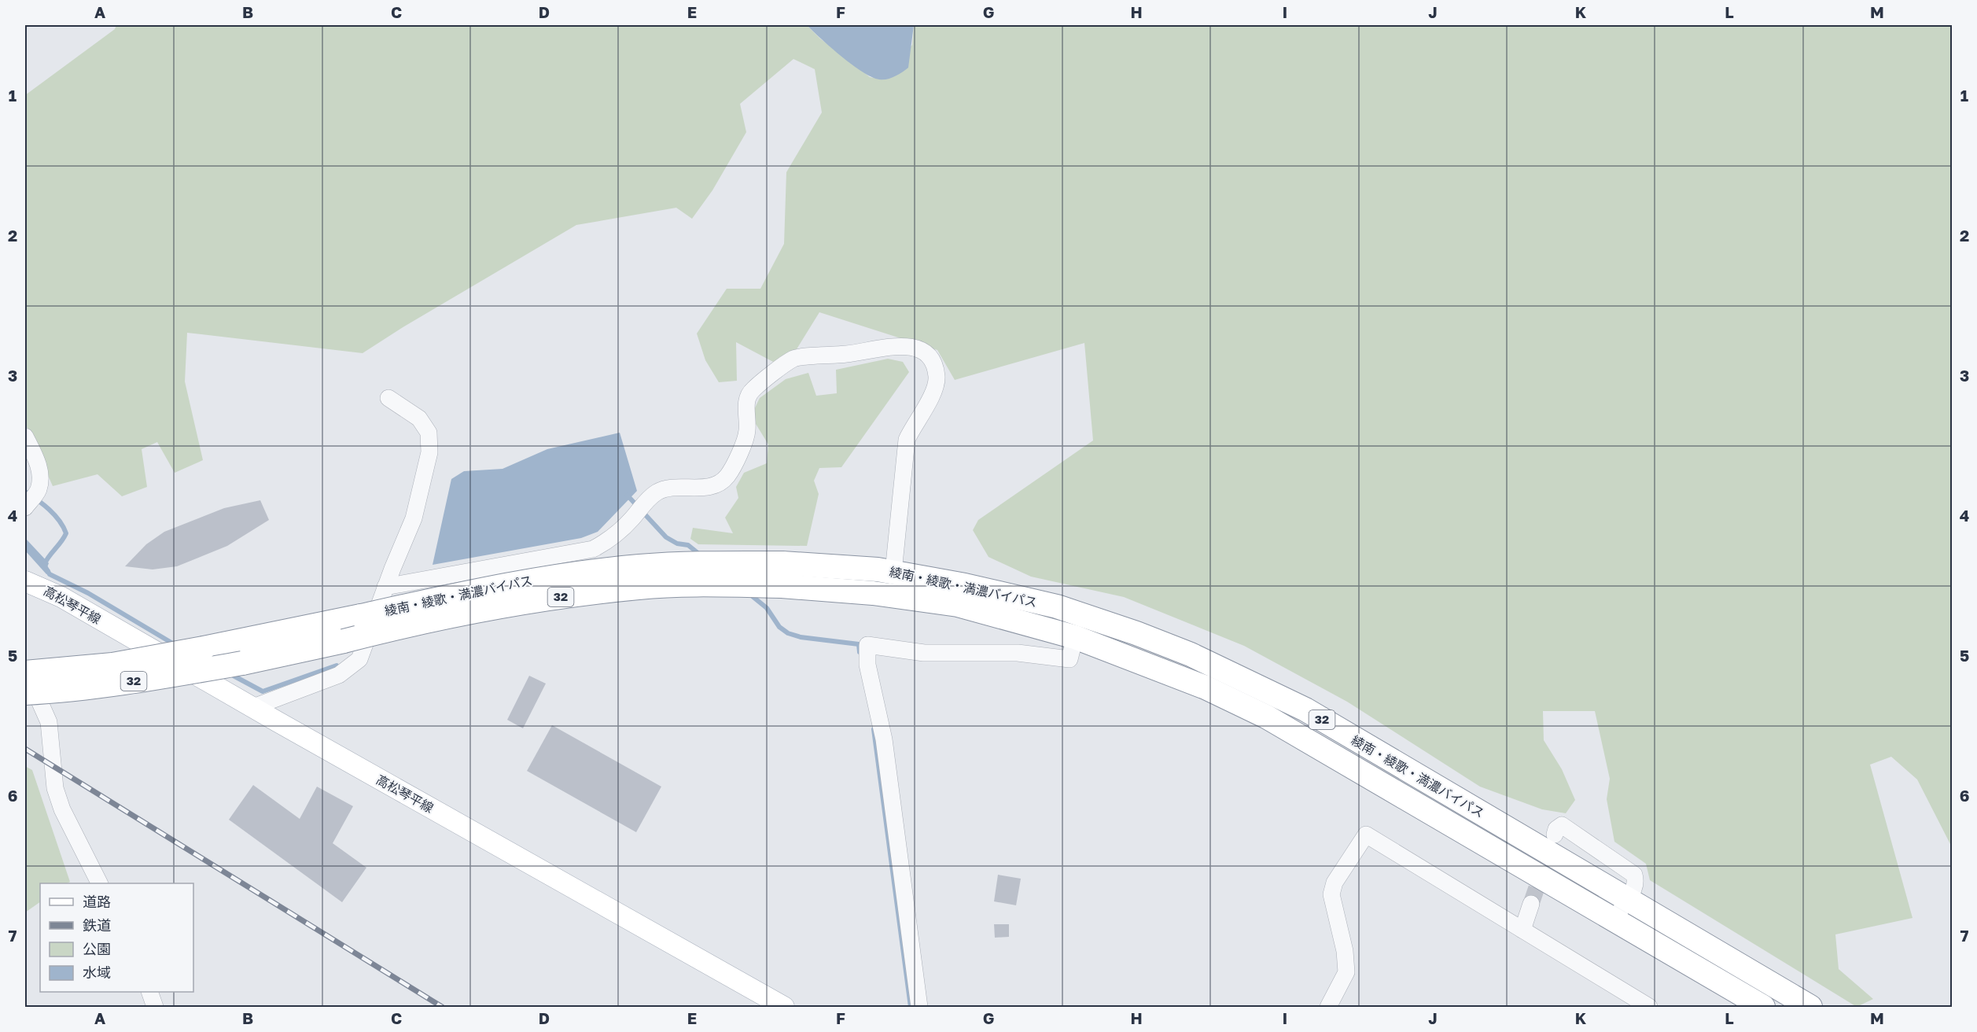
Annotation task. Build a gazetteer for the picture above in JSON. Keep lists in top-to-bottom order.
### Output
{
  "streets": {
    "highway": ["綾南・綾歌・満濃バイパス", "32"],
    "main road": ["高松琴平線"]
  },
  "legend": [
    "道路",
    "鉄道",
    "公園",
    "水域"
  ],
  "grid": {
    "columns": [
      "A",
      "B",
      "C",
      "D",
      "E",
      "F",
      "G",
      "H",
      "I",
      "J",
      "K",
      "L",
      "M"
    ],
    "rows": [
      "1",
      "2",
      "3",
      "4",
      "5",
      "6",
      "7"
    ]
  }
}
